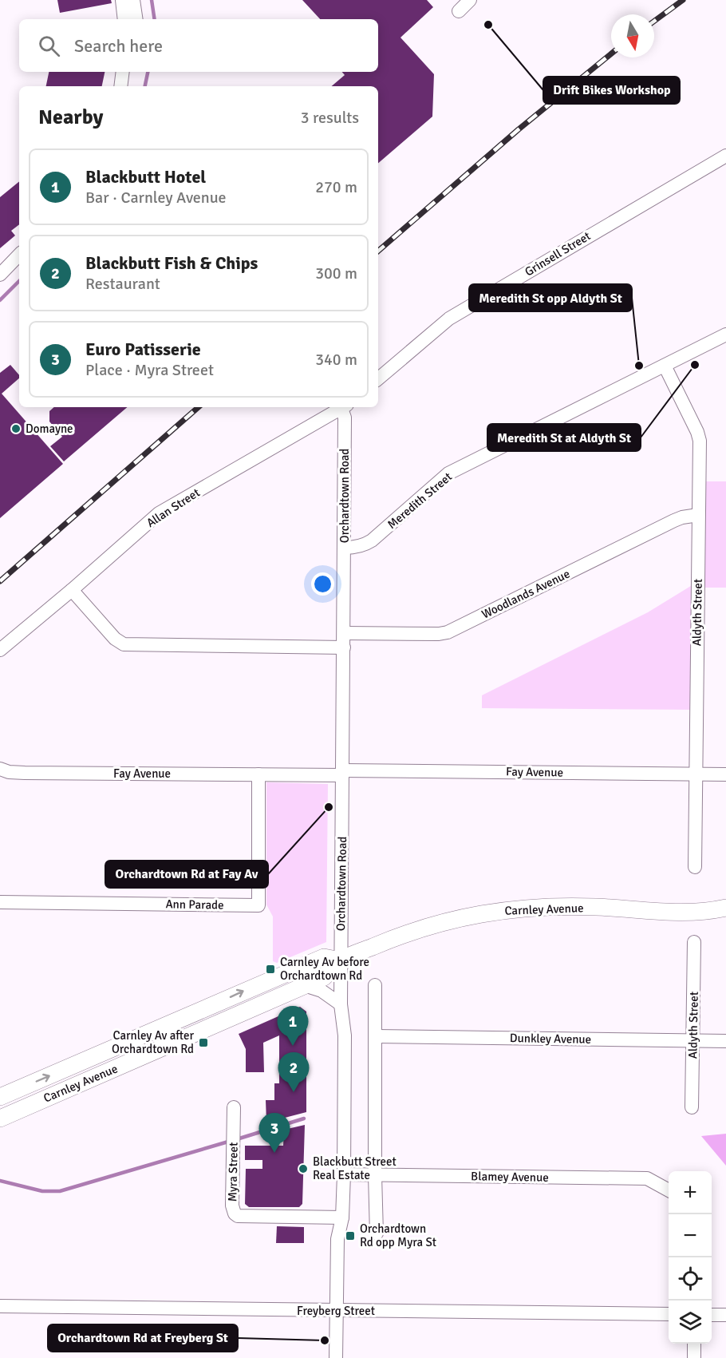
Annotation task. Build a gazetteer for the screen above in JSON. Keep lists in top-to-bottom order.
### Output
{
  "streets": {
    "main road": ["Carnley Avenue"],
    "street": [
      "Grinsell Street",
      "Orchardtown Road",
      "Meredith Street",
      "Allan Street",
      "Woodlands Avenue",
      "Aldyth Street",
      "Fay Avenue",
      "Ann Parade",
      "Dunkley Avenue",
      "Myra Street",
      "Blamey Avenue",
      "Freyberg Street"
    ]
  },
  "crossings": [
    ["Orchardtown Road", "Meredith Street"],
    ["Orchardtown Road", "Woodlands Avenue"],
    ["Orchardtown Road", "Fay Avenue"],
    ["Orchardtown Road", "Carnley Avenue"],
    ["Orchardtown Road", "Myra Street"],
    ["Orchardtown Road", "Blamey Avenue"],
    ["Orchardtown Road", "Freyberg Street"],
    ["Meredith Street", "Aldyth Street"],
    ["Woodlands Avenue", "Aldyth Street"],
    ["Aldyth Street", "Fay Avenue"],
    ["Aldyth Street", "Dunkley Avenue"],
    ["Fay Avenue", "Ann Parade"]
  ],
  "places": {
    "other": [
      "Drift Bikes Workshop",
      "Meredith St at Aldyth St",
      "Meredith St opp Aldyth St",
      "Domayne",
      "Orchardtown Rd at Fay Av",
      "Blackbutt Street Real Estate",
      "Orchardtown Rd at Freyberg St"
    ],
    "transit": ["Carnley Av before Orchardtown Rd", "Carnley Av after Orchardtown Rd", "Orchardtown Rd opp Myra St"]
  },
  "north": "bottom",
  "page": {
    "search": "Search here",
    "heading": ["Nearby", "3 results"],
    "list": [
      {
        "mark": "1",
        "name": "Blackbutt Hotel",
        "note": "Bar · Carnley Avenue",
        "value": "270 m"
      },
      {
        "mark": "2",
        "name": "Blackbutt Fish & Chips",
        "note": "Restaurant",
        "value": "300 m"
      },
      {
        "mark": "3",
        "name": "Euro Patisserie",
        "note": "Place · Myra Street",
        "value": "340 m"
      }
    ],
    "pins": ["1", "2", "3"],
    "map_buttons": ["+", "−"]
  }
}
